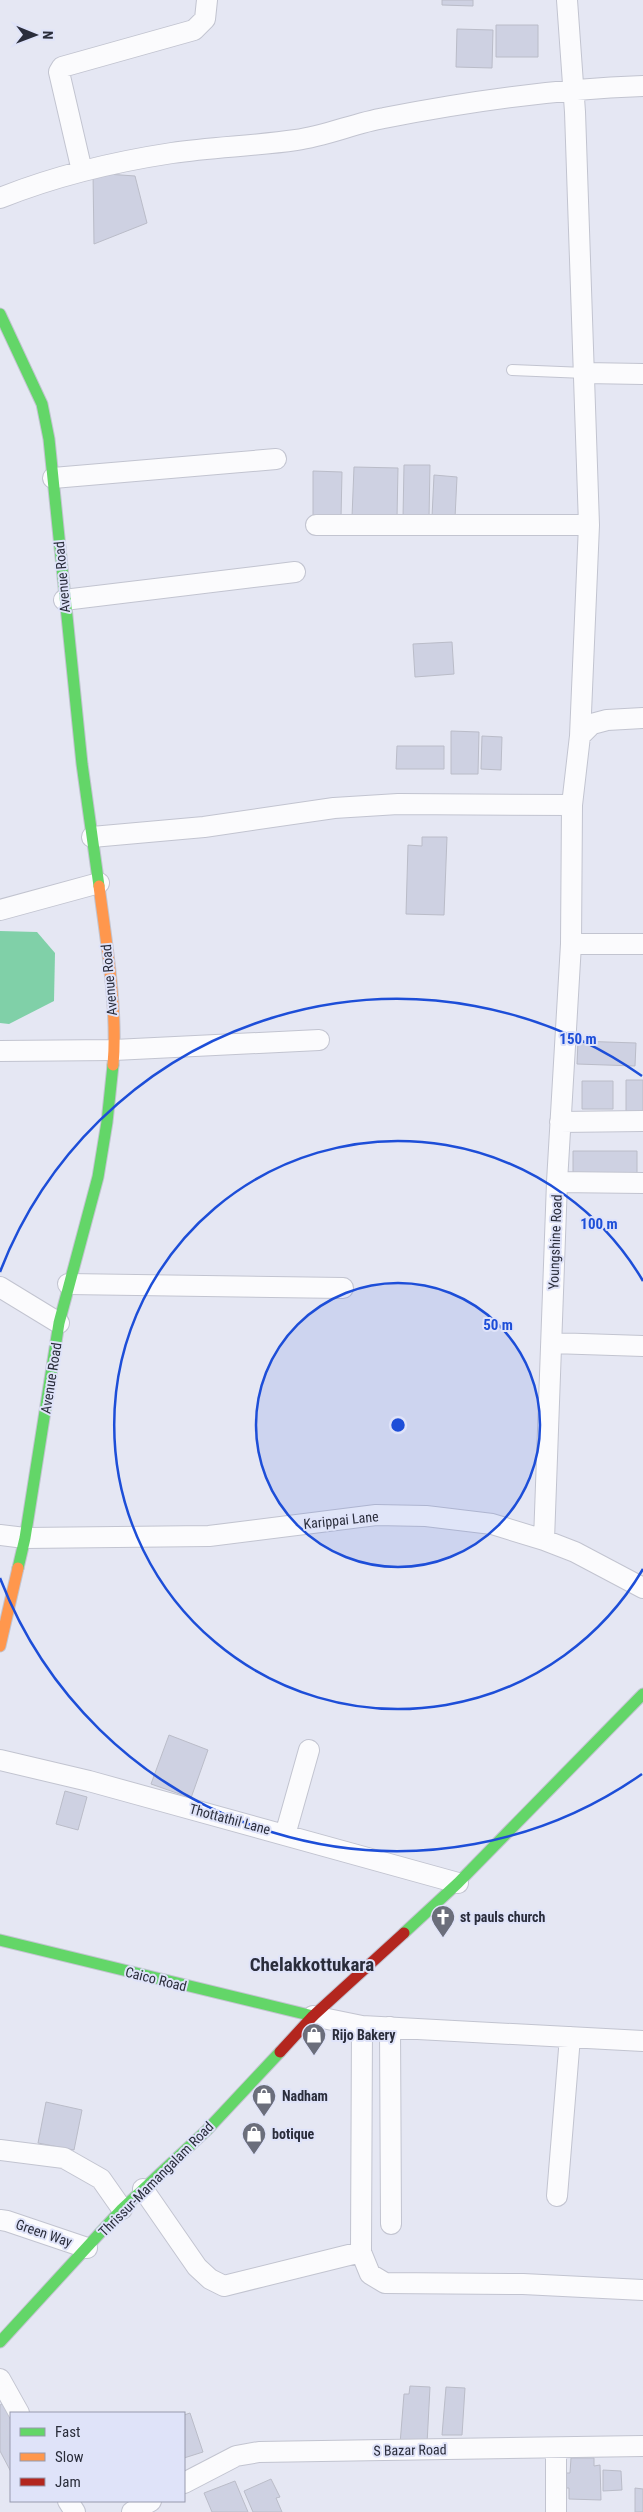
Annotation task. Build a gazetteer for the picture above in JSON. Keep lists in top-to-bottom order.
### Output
{
  "streets": {
    "street": [
      "Avenue Road",
      "Youngshine Road",
      "Karippai Lane",
      "Thottathil Lane",
      "Caico Road",
      "Thrissur-Mamangalam Road",
      "Green Way",
      "S Bazar Road"
    ]
  },
  "crossings": [
    ["Avenue Road", "Karippai Lane"],
    ["Youngshine Road", "Karippai Lane"],
    ["Thottathil Lane", "Thrissur-Mamangalam Road"],
    ["Caico Road", "Thrissur-Mamangalam Road"],
    ["Thrissur-Mamangalam Road", "Green Way"]
  ],
  "districts": ["Chelakkottukara"],
  "places": {
    "church": ["st pauls church"],
    "shop": ["Rijo Bakery", "Nadham", "botique"]
  },
  "legend": ["Fast", "Slow", "Jam"],
  "north": "right",
  "rings": ["150 m", "100 m", "50 m"]
}
